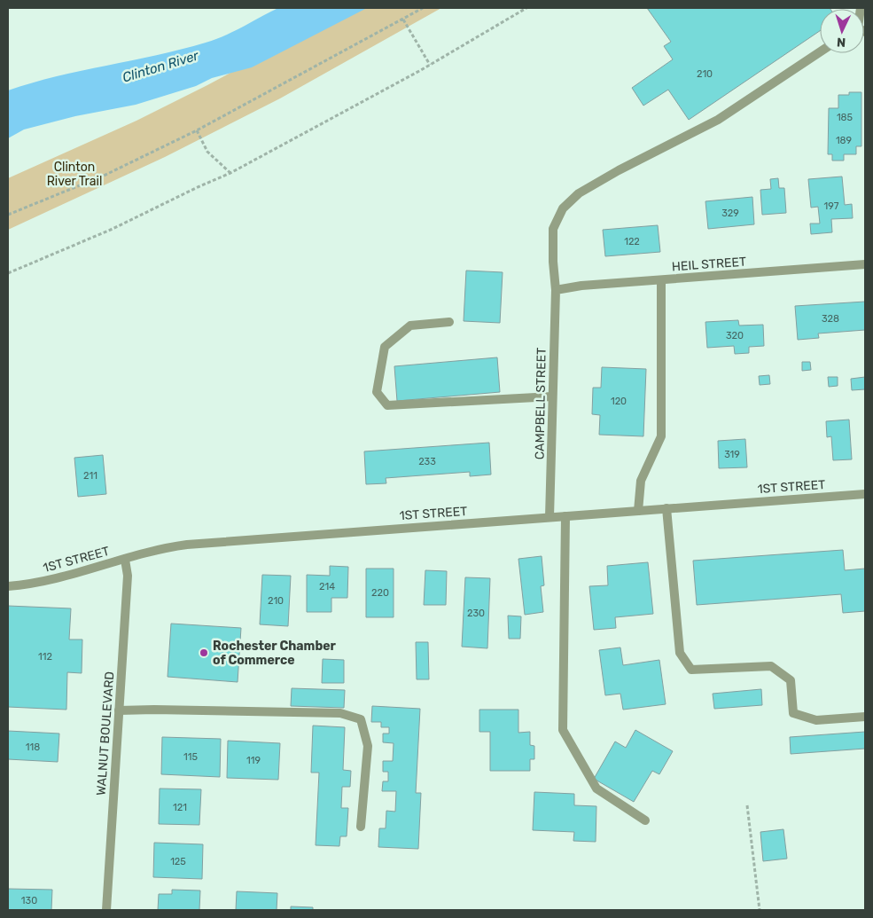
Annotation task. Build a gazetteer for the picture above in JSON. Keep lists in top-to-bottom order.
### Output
{
  "streets": {
    "street": [
      "HEIL STREET",
      "CAMPBELL STREET",
      "1ST STREET",
      "WALNUT BOULEVARD"
    ]
  },
  "crossings": [
    ["HEIL STREET", "CAMPBELL STREET"],
    ["CAMPBELL STREET", "1ST STREET"],
    ["1ST STREET", "WALNUT BOULEVARD"]
  ],
  "water": ["Clinton River"],
  "parks": ["Clinton River Trail"],
  "places": ["Rochester Chamber of Commerce"],
  "house_numbers": [
    "210",
    "185",
    "189",
    "197",
    "329",
    "122",
    "328",
    "320",
    "120",
    "319",
    "233",
    "211",
    "214",
    "220",
    "210",
    "230",
    "112",
    "118",
    "115",
    "119",
    "121",
    "125",
    "130"
  ],
  "north": "bottom"
}
